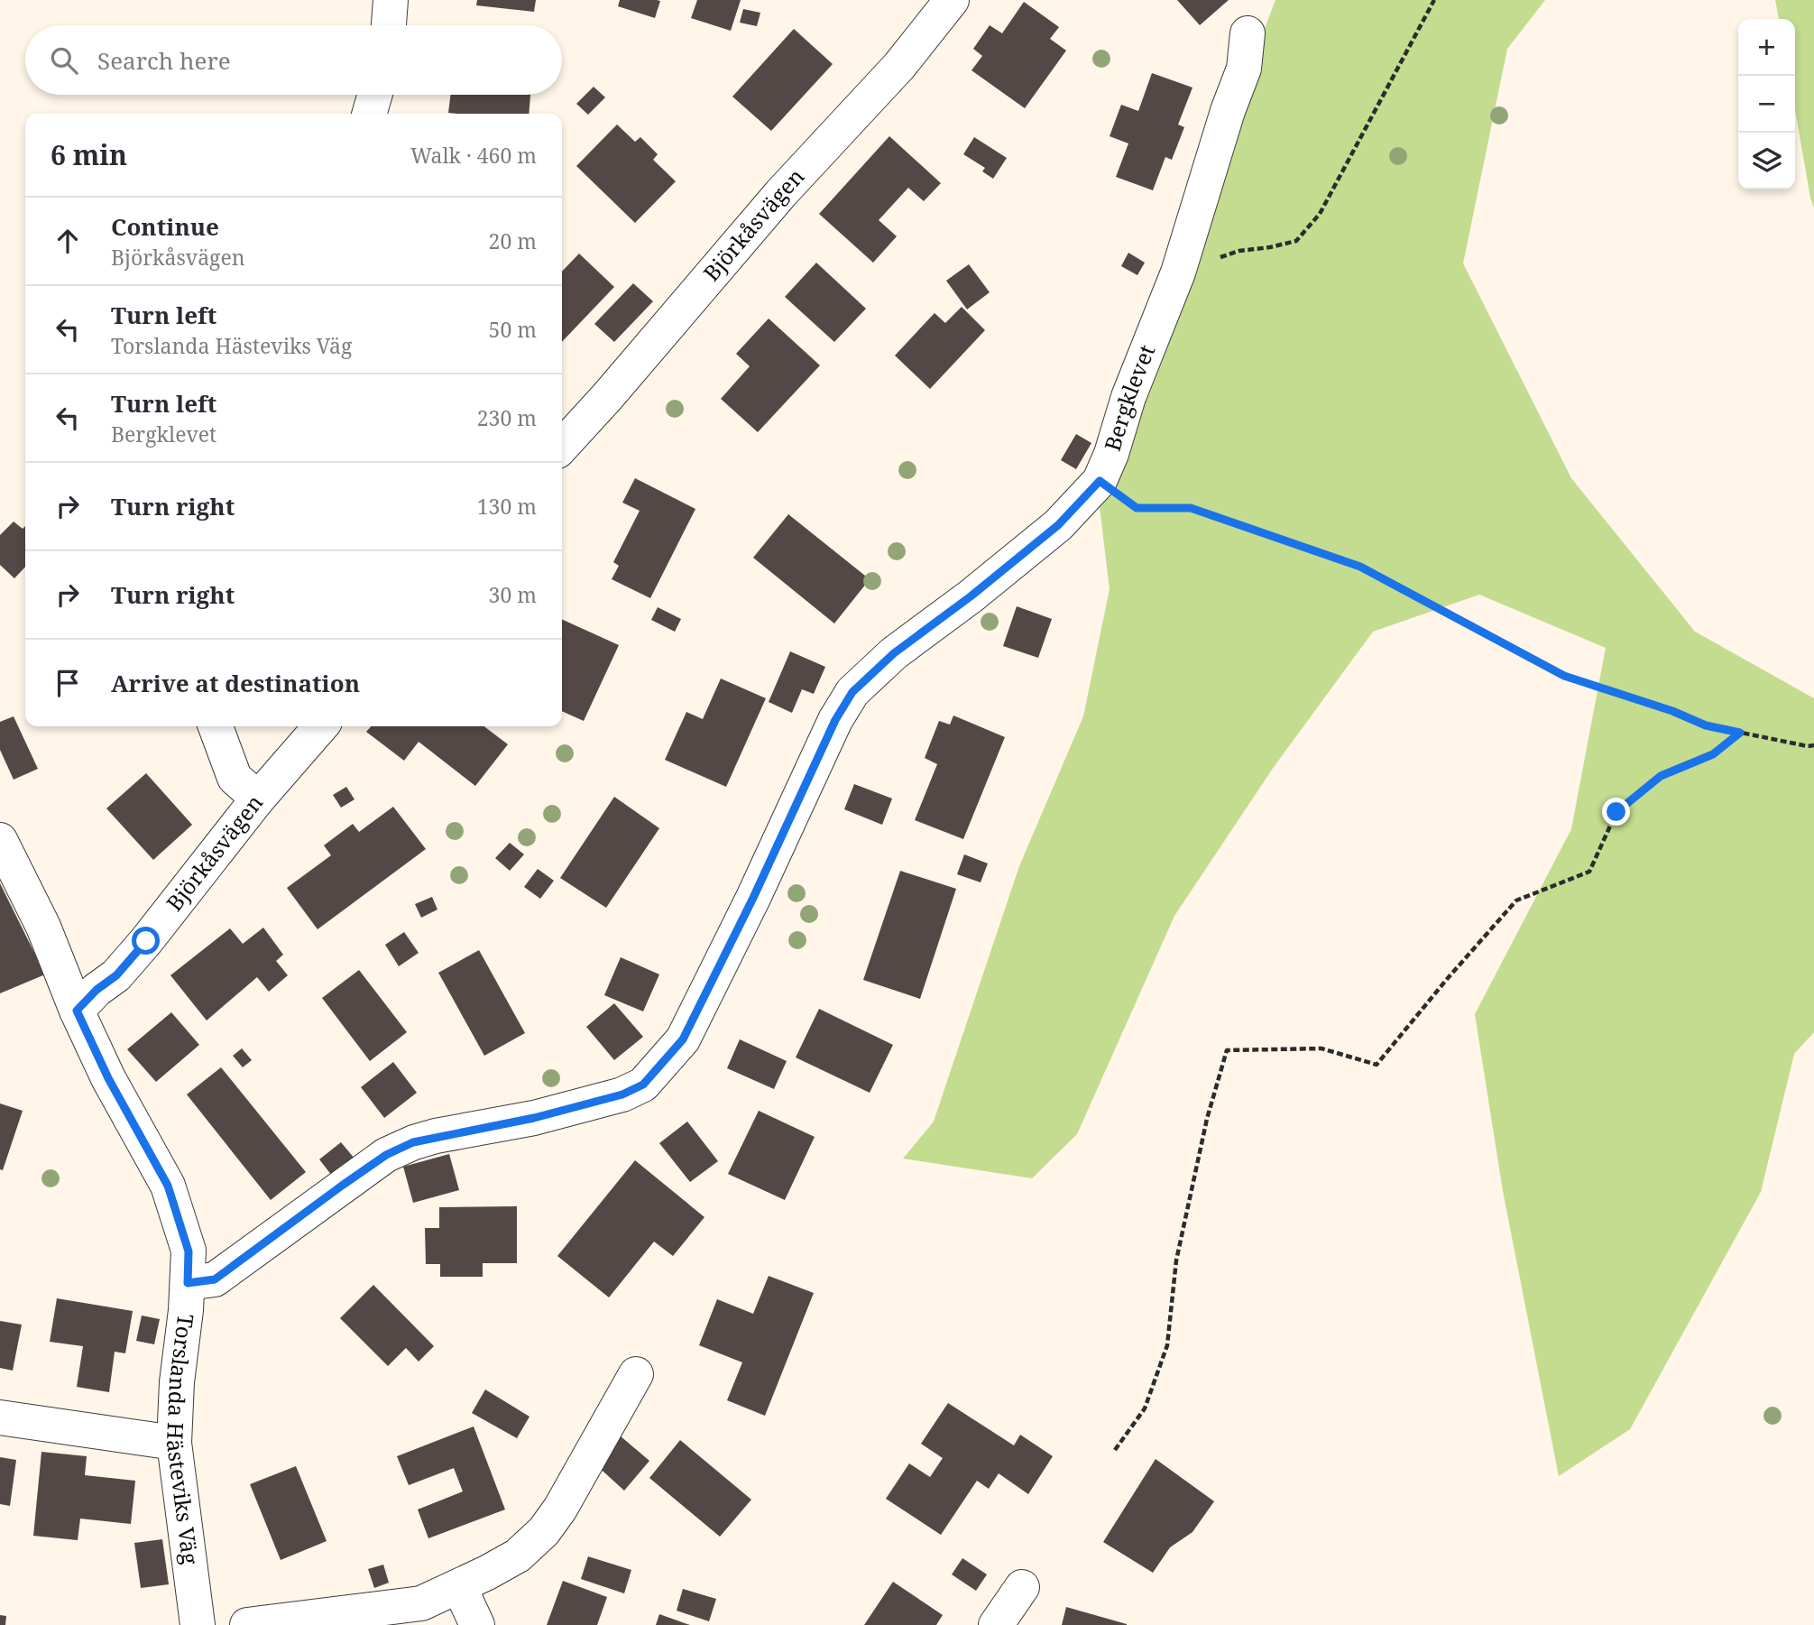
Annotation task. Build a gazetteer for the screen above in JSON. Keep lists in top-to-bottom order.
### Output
{
  "streets": {
    "street": ["Björkåsvägen", "Bergklevet", "Torslanda Hästeviks Väg"]
  },
  "crossings": [
    ["Björkåsvägen", "Torslanda Hästeviks Väg"],
    ["Bergklevet", "Torslanda Hästeviks Väg"]
  ],
  "page": {
    "map_buttons": ["+", "−"],
    "search": "Search here",
    "heading": ["6 min", "Walk · 460 m"],
    "list": [
      ["Continue", "Björkåsvägen", "20 m"],
      ["Turn left", "Torslanda Hästeviks Väg", "50 m"],
      ["Turn left", "Bergklevet", "230 m"],
      ["Turn right", "130 m"],
      ["Turn right", "30 m"],
      "Arrive at destination"
    ]
  }
}
